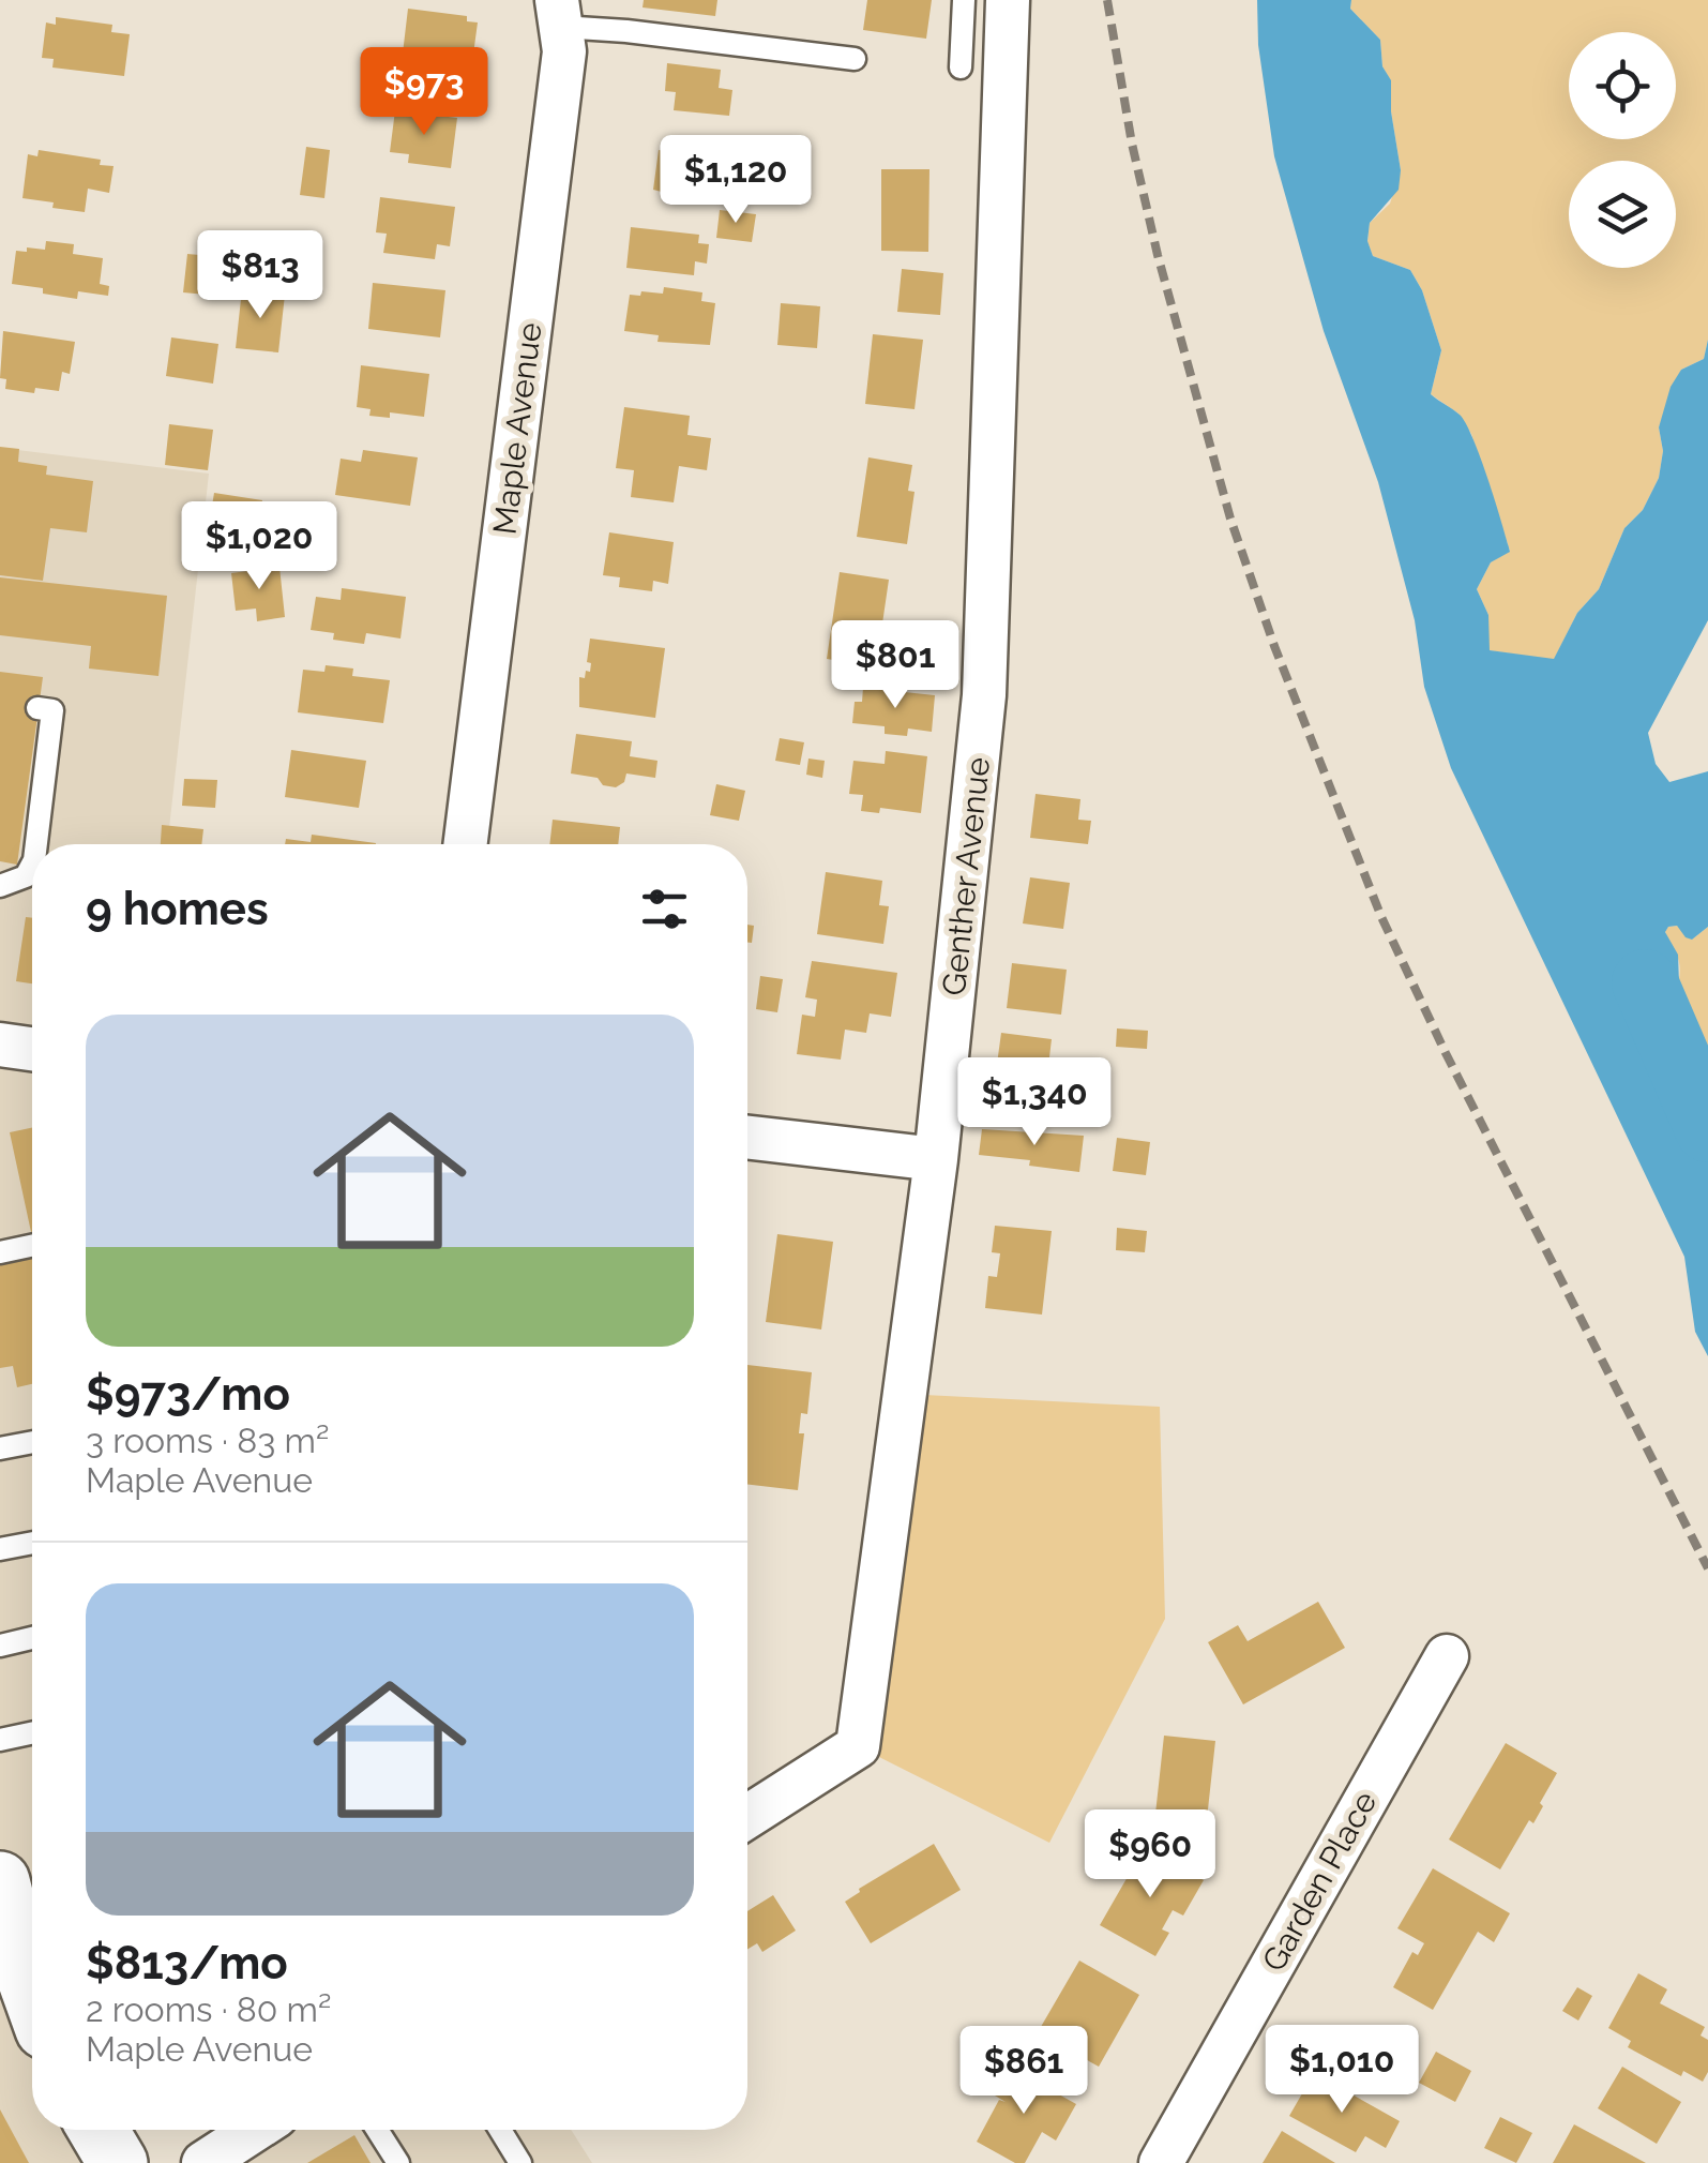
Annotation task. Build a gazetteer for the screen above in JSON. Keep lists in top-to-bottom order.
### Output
{
  "streets": {
    "street": ["Maple Avenue", "Genther Avenue", "Garden Place"]
  },
  "page": {
    "price": [
      "$973",
      "$1,120",
      "$813",
      "$1,020",
      "$801",
      "$1,340",
      "$960",
      "$1,010",
      "$861"
    ],
    "heading": "9 homes",
    "list": [
      {
        "name": "$973/mo",
        "note": "3 rooms · 83 m² · Maple Avenue"
      },
      {
        "name": "$813/mo",
        "note": "2 rooms · 80 m² · Maple Avenue"
      }
    ]
  }
}
